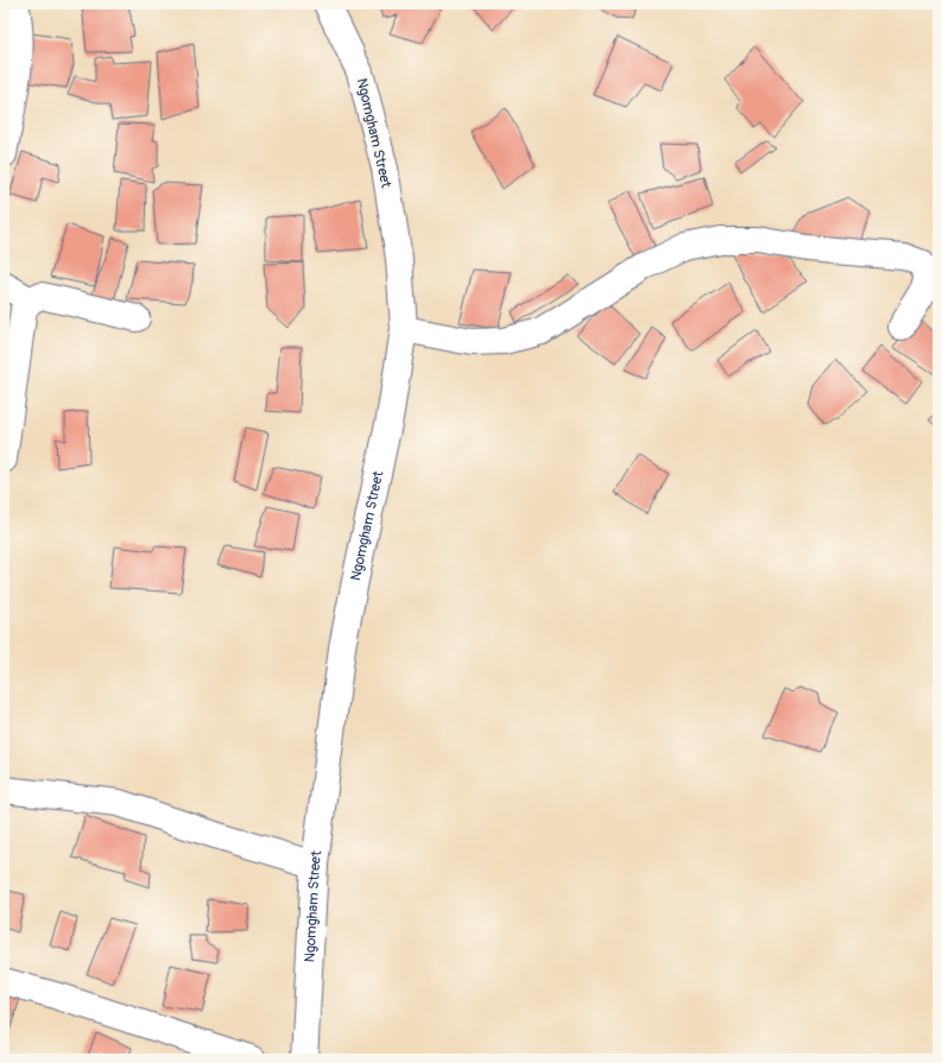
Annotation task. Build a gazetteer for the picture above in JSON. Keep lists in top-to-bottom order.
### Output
{
  "streets": {
    "street": ["Ngomgham Street"]
  }
}
